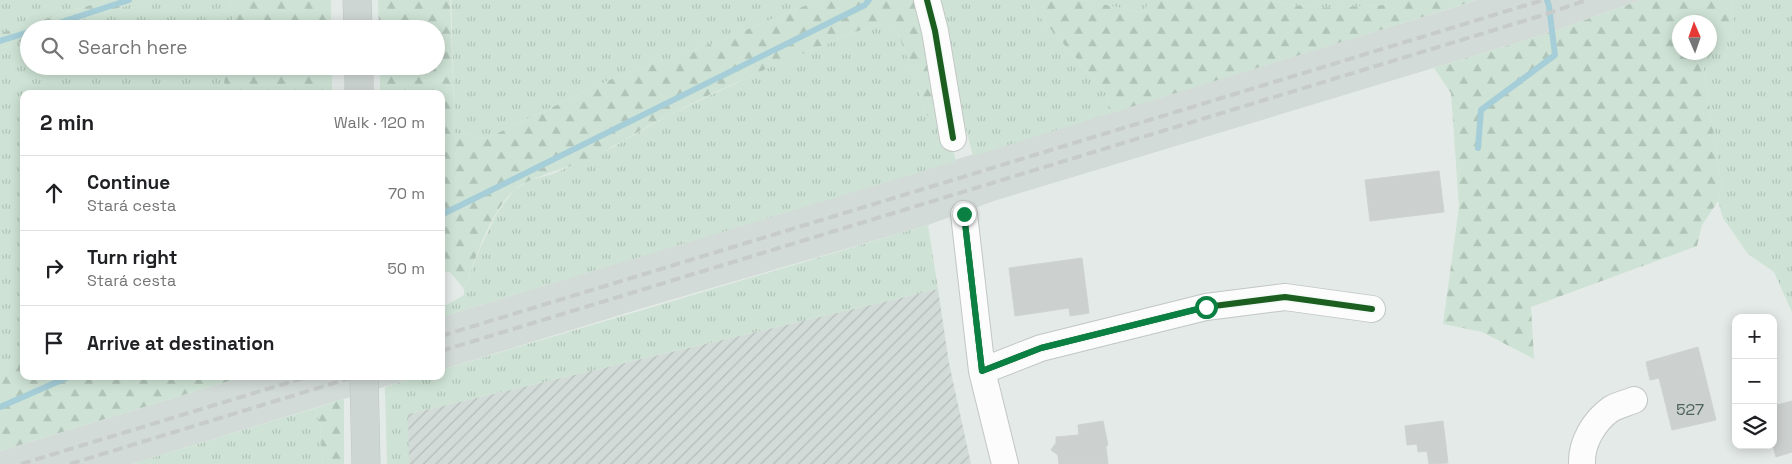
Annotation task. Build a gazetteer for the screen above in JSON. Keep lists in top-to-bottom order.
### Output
{
  "house_numbers": ["527"],
  "north": "top",
  "page": {
    "search": "Search here",
    "heading": ["2 min", "Walk · 120 m"],
    "list": [
      ["Continue", "Stará cesta", "70 m"],
      ["Turn right", "Stará cesta", "50 m"],
      "Arrive at destination"
    ],
    "map_buttons": ["+", "−"]
  }
}
